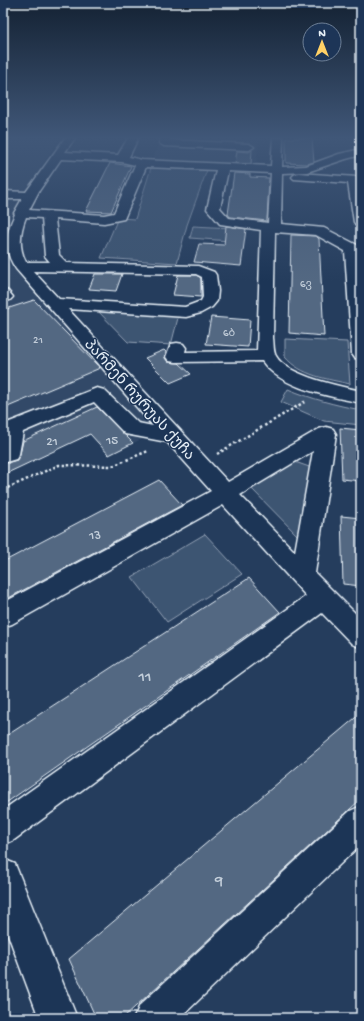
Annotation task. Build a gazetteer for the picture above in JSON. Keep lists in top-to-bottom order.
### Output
{
  "streets": {
    "street": ["პარმენ რურუას ქუჩა"]
  },
  "house_numbers": [
    "6ვ",
    "6ბ",
    "21",
    "15",
    "21",
    "13",
    "11",
    "9"
  ],
  "north": "top"
}
